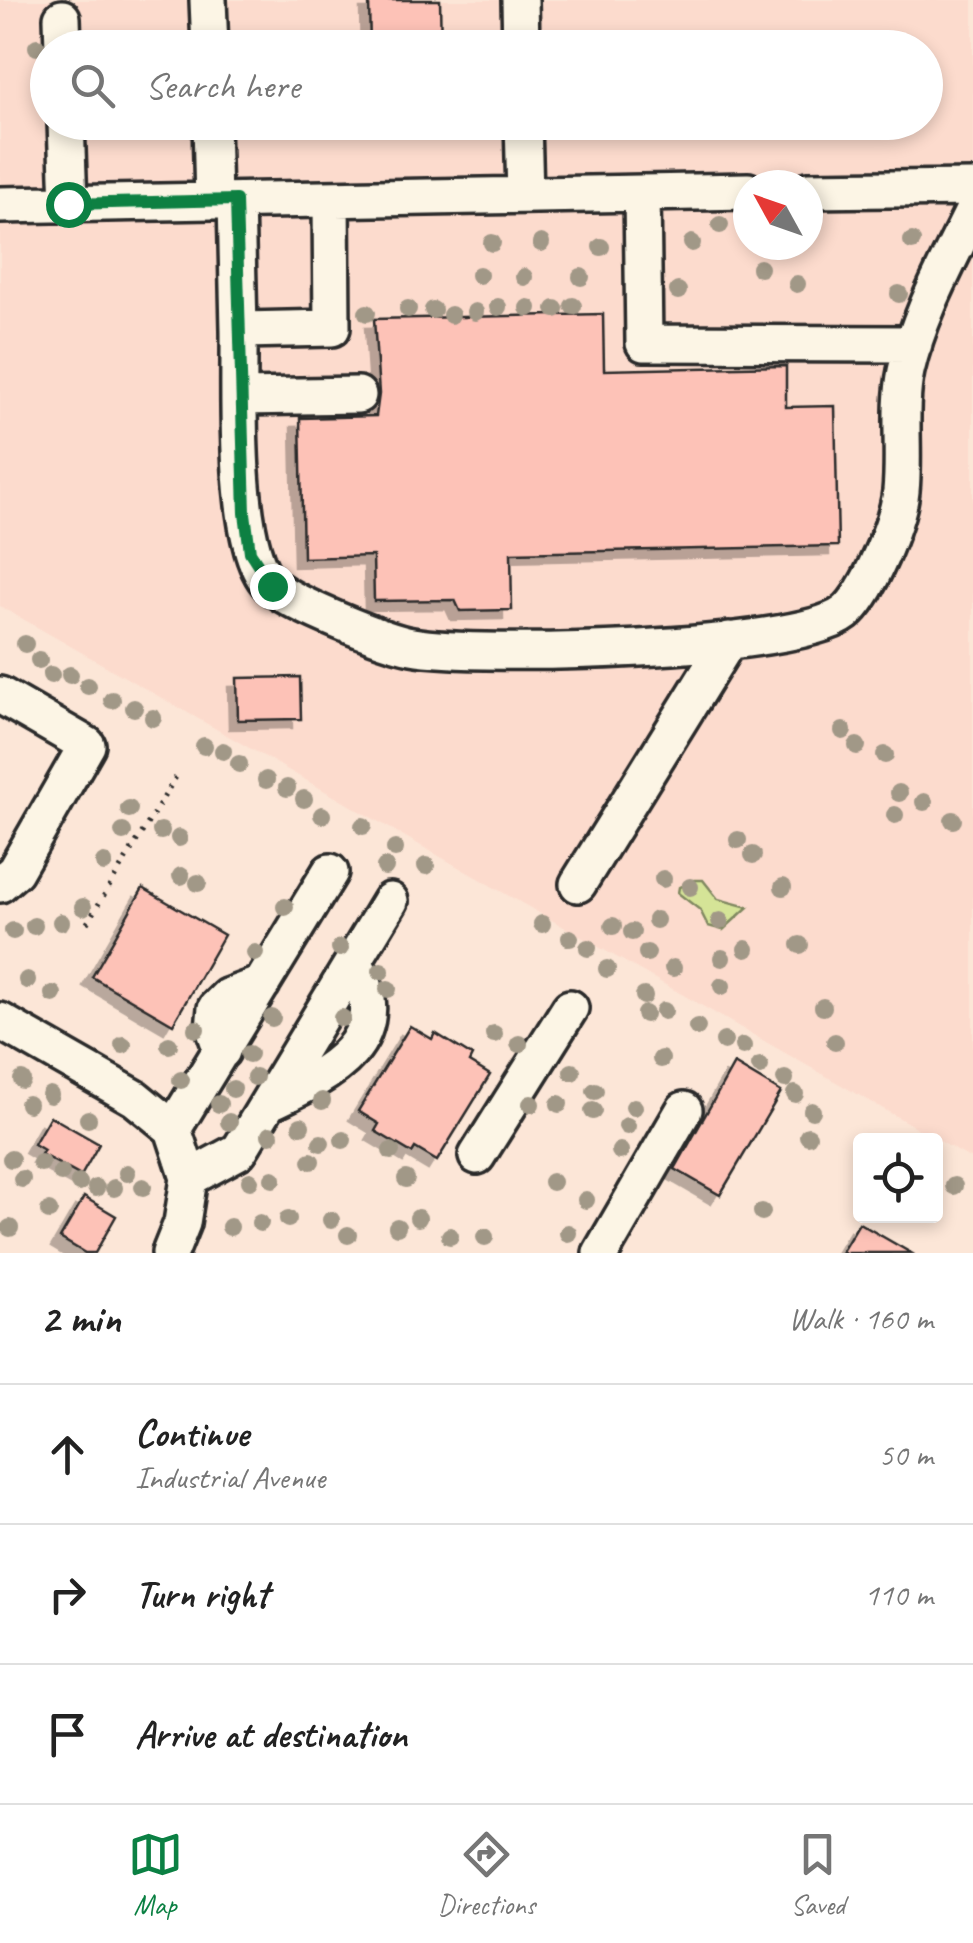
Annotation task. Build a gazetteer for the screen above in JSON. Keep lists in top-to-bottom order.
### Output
{
  "north": "top left",
  "page": {
    "search": "Search here",
    "heading": ["2 min", "Walk · 160 m"],
    "list": [
      ["Continue", "Industrial Avenue", "50 m"],
      ["Turn right", "110 m"],
      "Arrive at destination"
    ],
    "nav": ["Map", "Directions", "Saved"]
  }
}
